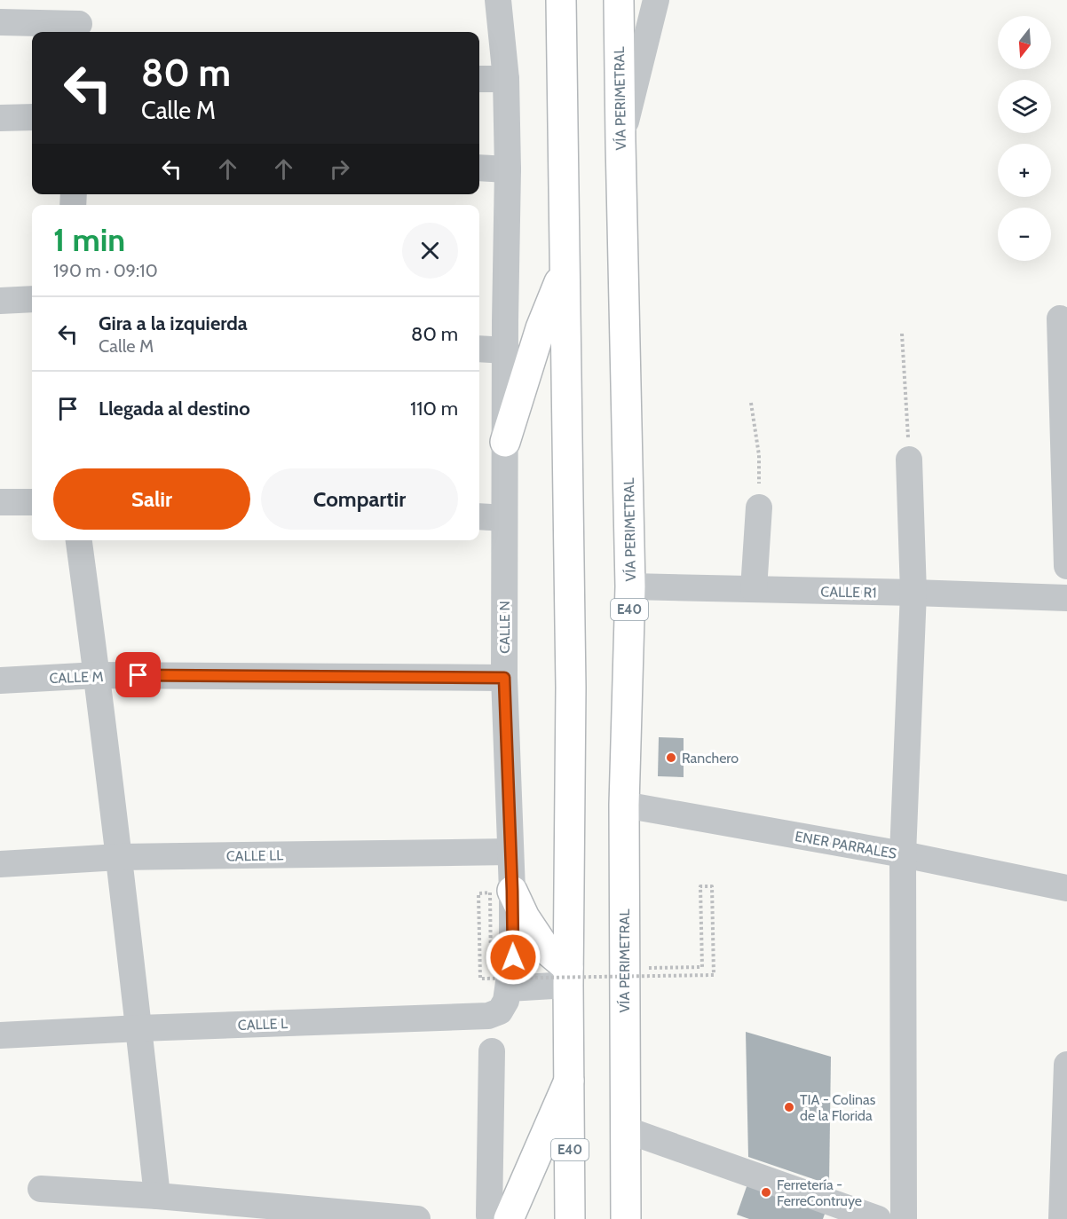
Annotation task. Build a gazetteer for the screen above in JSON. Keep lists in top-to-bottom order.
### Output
{
  "streets": {
    "main road": ["VÍA PERIMETRAL", "E40"],
    "street": [
      "CALLE R1",
      "CALLE N",
      "CALLE M",
      "ENER PARRALES",
      "CALLE LL",
      "CALLE L"
    ]
  },
  "crossings": [
    ["VÍA PERIMETRAL", "CALLE R1"],
    ["VÍA PERIMETRAL", "ENER PARRALES"],
    ["CALLE N", "CALLE M"],
    ["CALLE N", "CALLE LL"],
    ["CALLE N", "CALLE L"]
  ],
  "places": ["Ranchero", "TIA - Colinas de la Florida", "Ferretería - FerreContruye"],
  "north": "bottom",
  "page": {
    "map_buttons": ["+", "−"],
    "turn": ["80 m", "Calle M"],
    "heading": ["1 min", "190 m · 09:10"],
    "list": [
      {
        "name": "Gira a la izquierda",
        "note": "Calle M",
        "value": "80 m"
      },
      {
        "name": "Llegada al destino",
        "value": "110 m"
      }
    ],
    "buttons": ["Salir", "Compartir"]
  }
}
